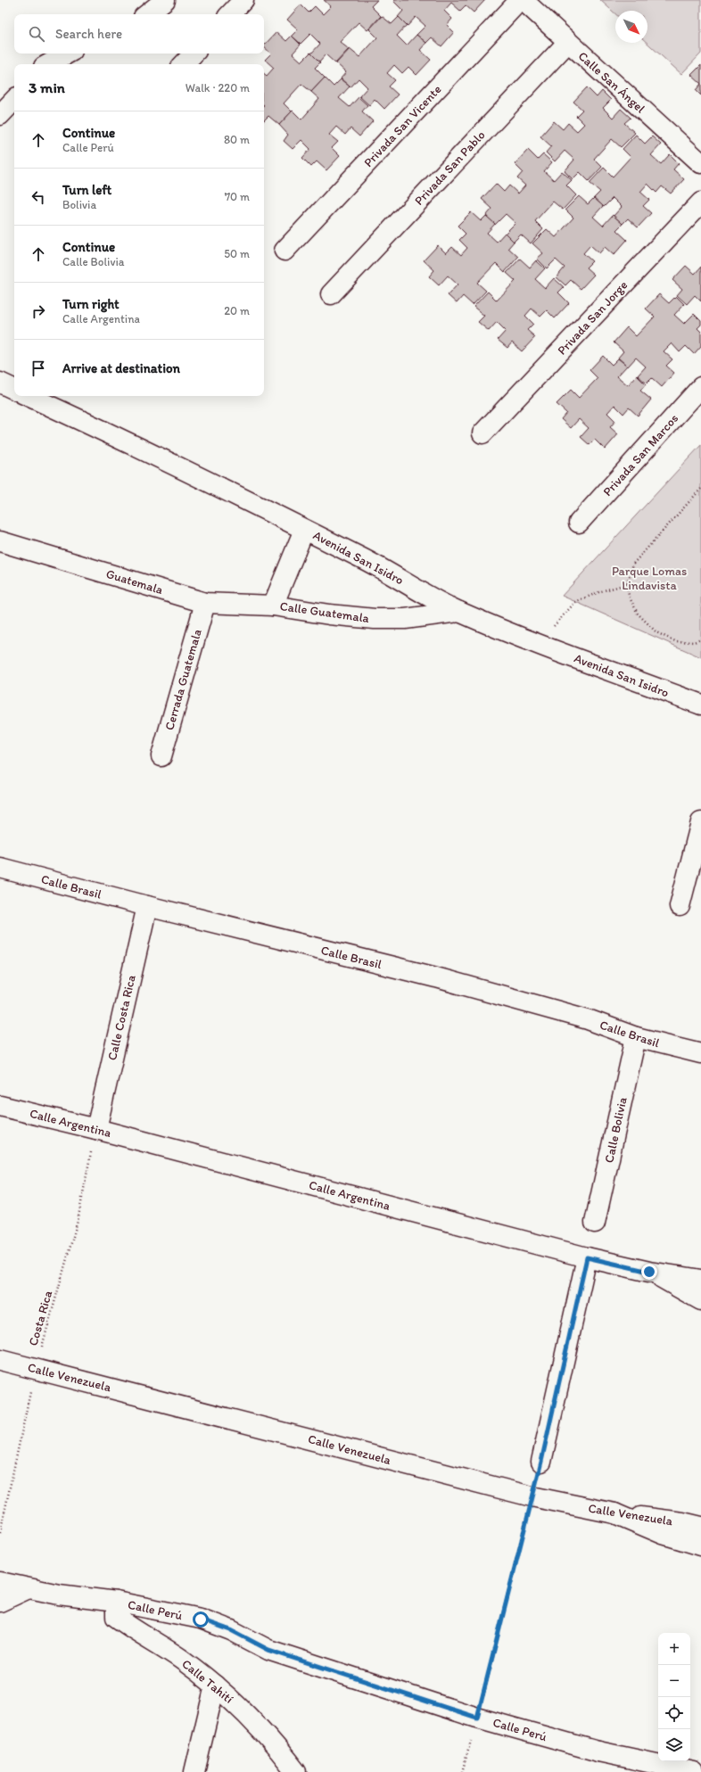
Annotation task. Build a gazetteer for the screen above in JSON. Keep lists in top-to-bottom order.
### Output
{
  "streets": {
    "street": [
      "Calle San Ángel",
      "Privada San Vicente",
      "Privada San Pablo",
      "Privada San Jorge",
      "Privada San Marcos",
      "Avenida San Isidro",
      "Guatemala",
      "Calle Guatemala",
      "Cerrada Guatemala",
      "Calle Brasil",
      "Calle Costa Rica",
      "Calle Argentina",
      "Calle Bolivia",
      "Calle Venezuela",
      "Calle Perú",
      "Calle Tahití"
    ],
    "path": ["Costa Rica"]
  },
  "crossings": [
    ["Calle San Ángel", "Privada San Vicente"],
    ["Calle San Ángel", "Privada San Pablo"],
    ["Avenida San Isidro", "Calle Guatemala"],
    ["Guatemala", "Calle Guatemala"],
    ["Guatemala", "Cerrada Guatemala"],
    ["Calle Brasil", "Calle Costa Rica"],
    ["Calle Brasil", "Calle Bolivia"],
    ["Calle Costa Rica", "Calle Argentina"],
    ["Calle Costa Rica", "Costa Rica"],
    ["Calle Argentina", "Costa Rica"],
    ["Costa Rica", "Calle Venezuela"],
    ["Calle Perú", "Calle Tahití"]
  ],
  "parks": ["Parque Lomas Lindavista"],
  "north": "bottom right",
  "page": {
    "search": "Search here",
    "heading": ["3 min", "Walk · 220 m"],
    "list": [
      ["Continue", "Calle Perú", "80 m"],
      ["Turn left", "Bolivia", "70 m"],
      ["Continue", "Calle Bolivia", "50 m"],
      ["Turn right", "Calle Argentina", "20 m"],
      "Arrive at destination"
    ],
    "map_buttons": ["+", "−"]
  }
}
